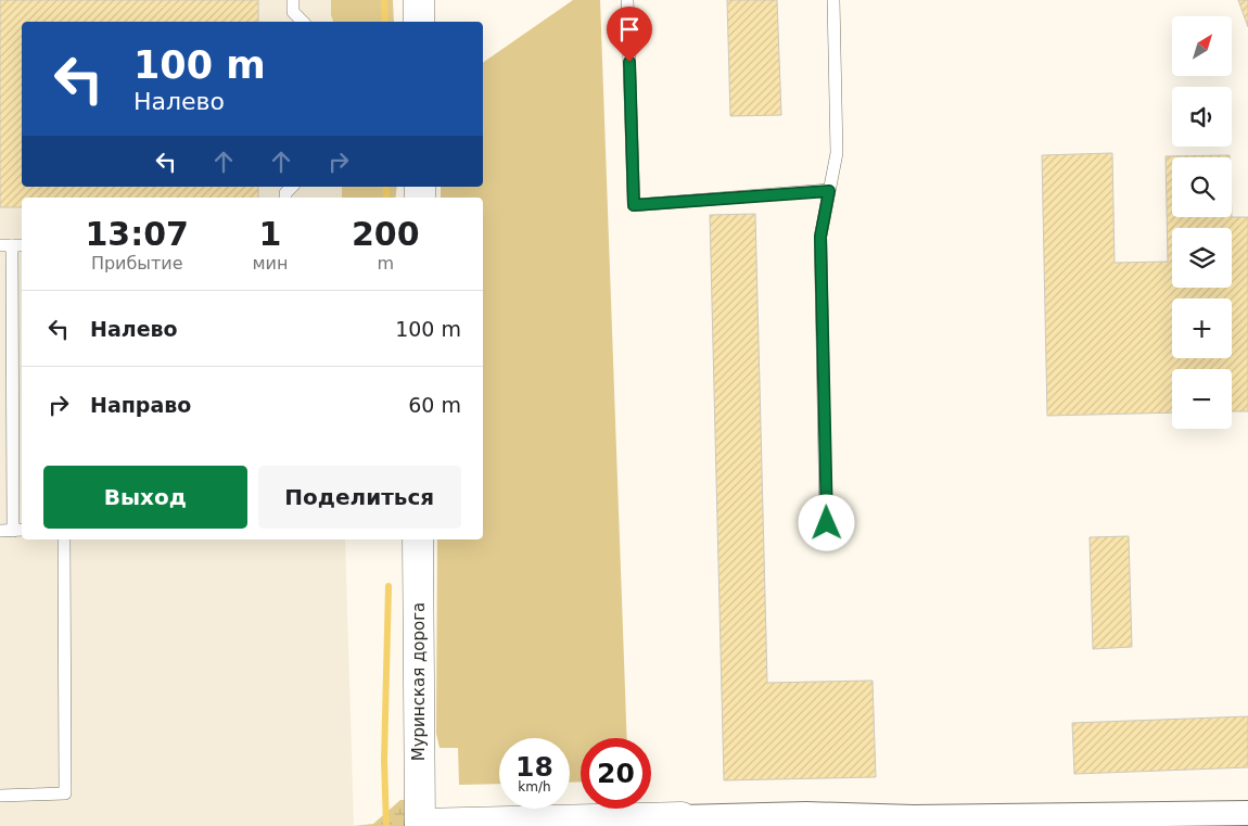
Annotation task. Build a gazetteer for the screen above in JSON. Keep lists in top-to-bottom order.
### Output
{
  "streets": {
    "street": ["Муринская дорога"]
  },
  "north": "top right",
  "page": {
    "map_buttons": ["+", "−"],
    "turn": ["100 m", "Налево"],
    "eta": [
      "13:07",
      "Прибытие",
      "1",
      "мин",
      "200",
      "m"
    ],
    "list": [
      {
        "name": "Налево",
        "value": "100 m"
      },
      {
        "name": "Направо",
        "value": "60 m"
      }
    ],
    "buttons": ["Выход", "Поделиться"],
    "speed": "18 km/h",
    "limit": "20"
  }
}
